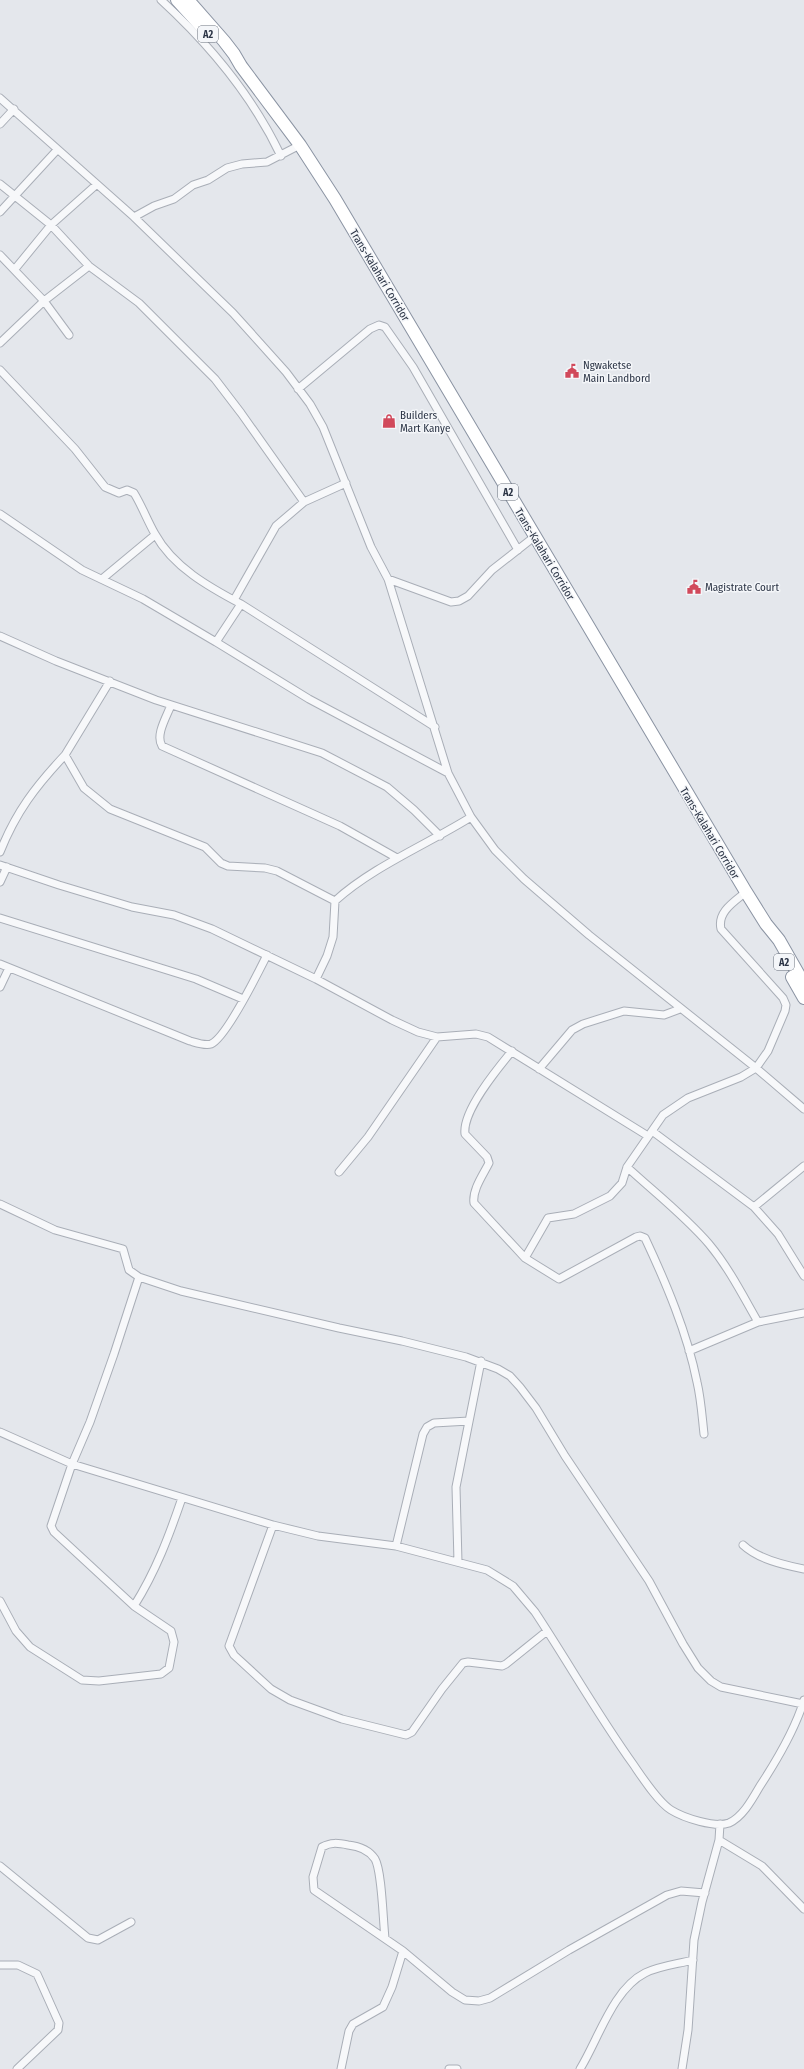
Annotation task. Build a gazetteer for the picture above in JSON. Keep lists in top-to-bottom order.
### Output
{
  "streets": {
    "highway": ["A2", "Trans-Kalahari Corridor"]
  },
  "places": {
    "public building": ["Ngwaketse Main Landbord", "Magistrate Court"],
    "shop": ["Builders Mart Kanye"]
  }
}
